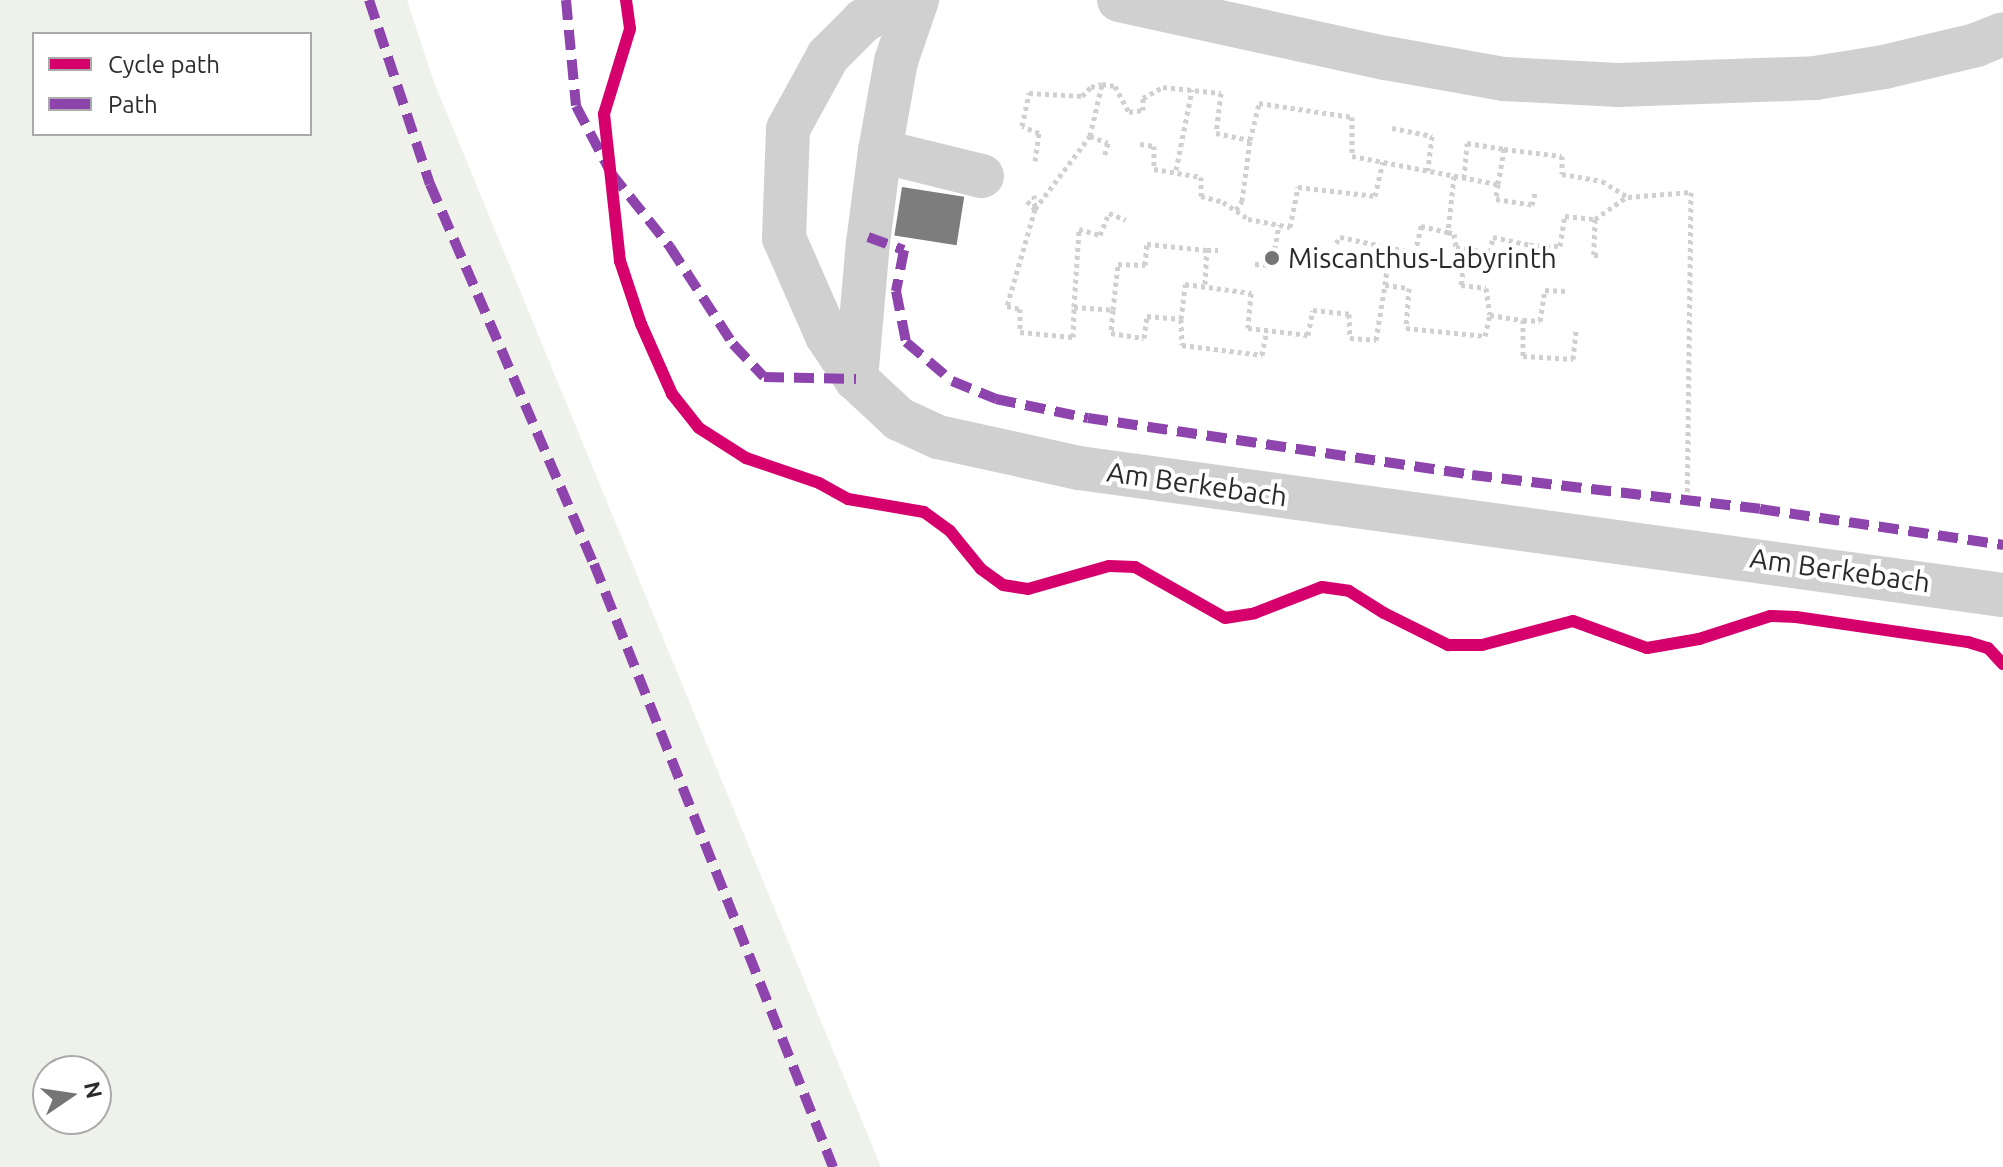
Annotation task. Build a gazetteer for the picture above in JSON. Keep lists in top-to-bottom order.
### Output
{
  "streets": {
    "lane": ["Am Berkebach"]
  },
  "places": ["Miscanthus-Labyrinth"],
  "legend": ["Cycle path", "Path"],
  "north": "right"
}
